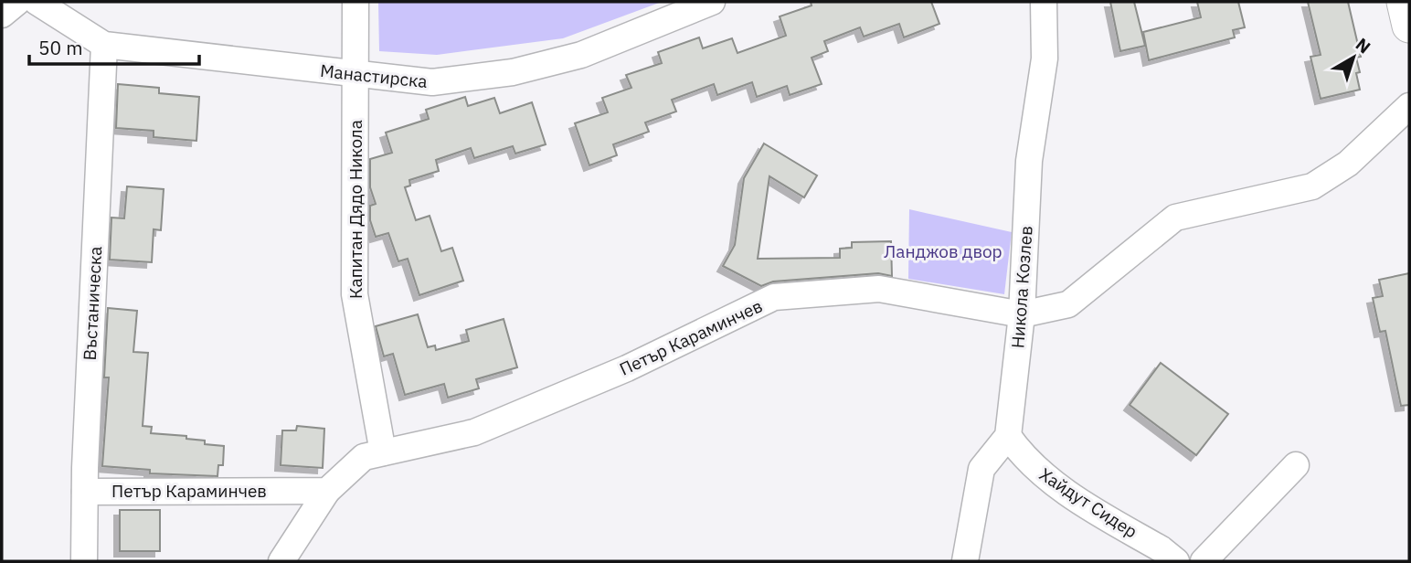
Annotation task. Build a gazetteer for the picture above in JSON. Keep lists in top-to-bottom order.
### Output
{
  "streets": {
    "street": [
      "Манастирска",
      "Капитан Дядо Никола",
      "Никола Козлев",
      "Въстаническа",
      "Петър Караминчев",
      "Хайдут Сидер"
    ]
  },
  "crossings": [
    ["Манастирска", "Капитан Дядо Никола"],
    ["Манастирска", "Въстаническа"],
    ["Капитан Дядо Никола", "Петър Караминчев"],
    ["Никола Козлев", "Петър Караминчев"],
    ["Никола Козлев", "Хайдут Сидер"],
    ["Въстаническа", "Петър Караминчев"]
  ],
  "parks": ["Ланджов двор"],
  "scale_bar": "50 m",
  "north": "top right"
}
